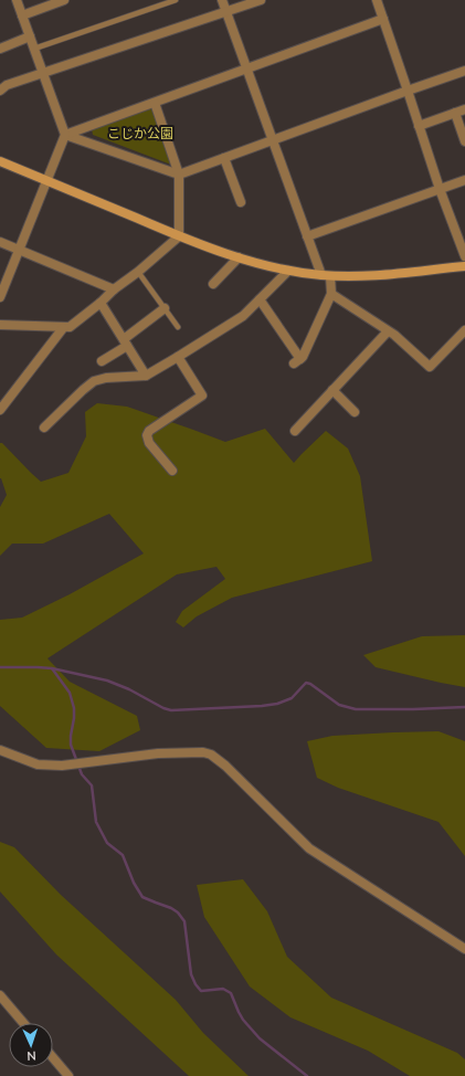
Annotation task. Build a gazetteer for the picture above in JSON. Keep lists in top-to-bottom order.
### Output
{
  "parks": ["こじか公園"],
  "north": "bottom"
}
